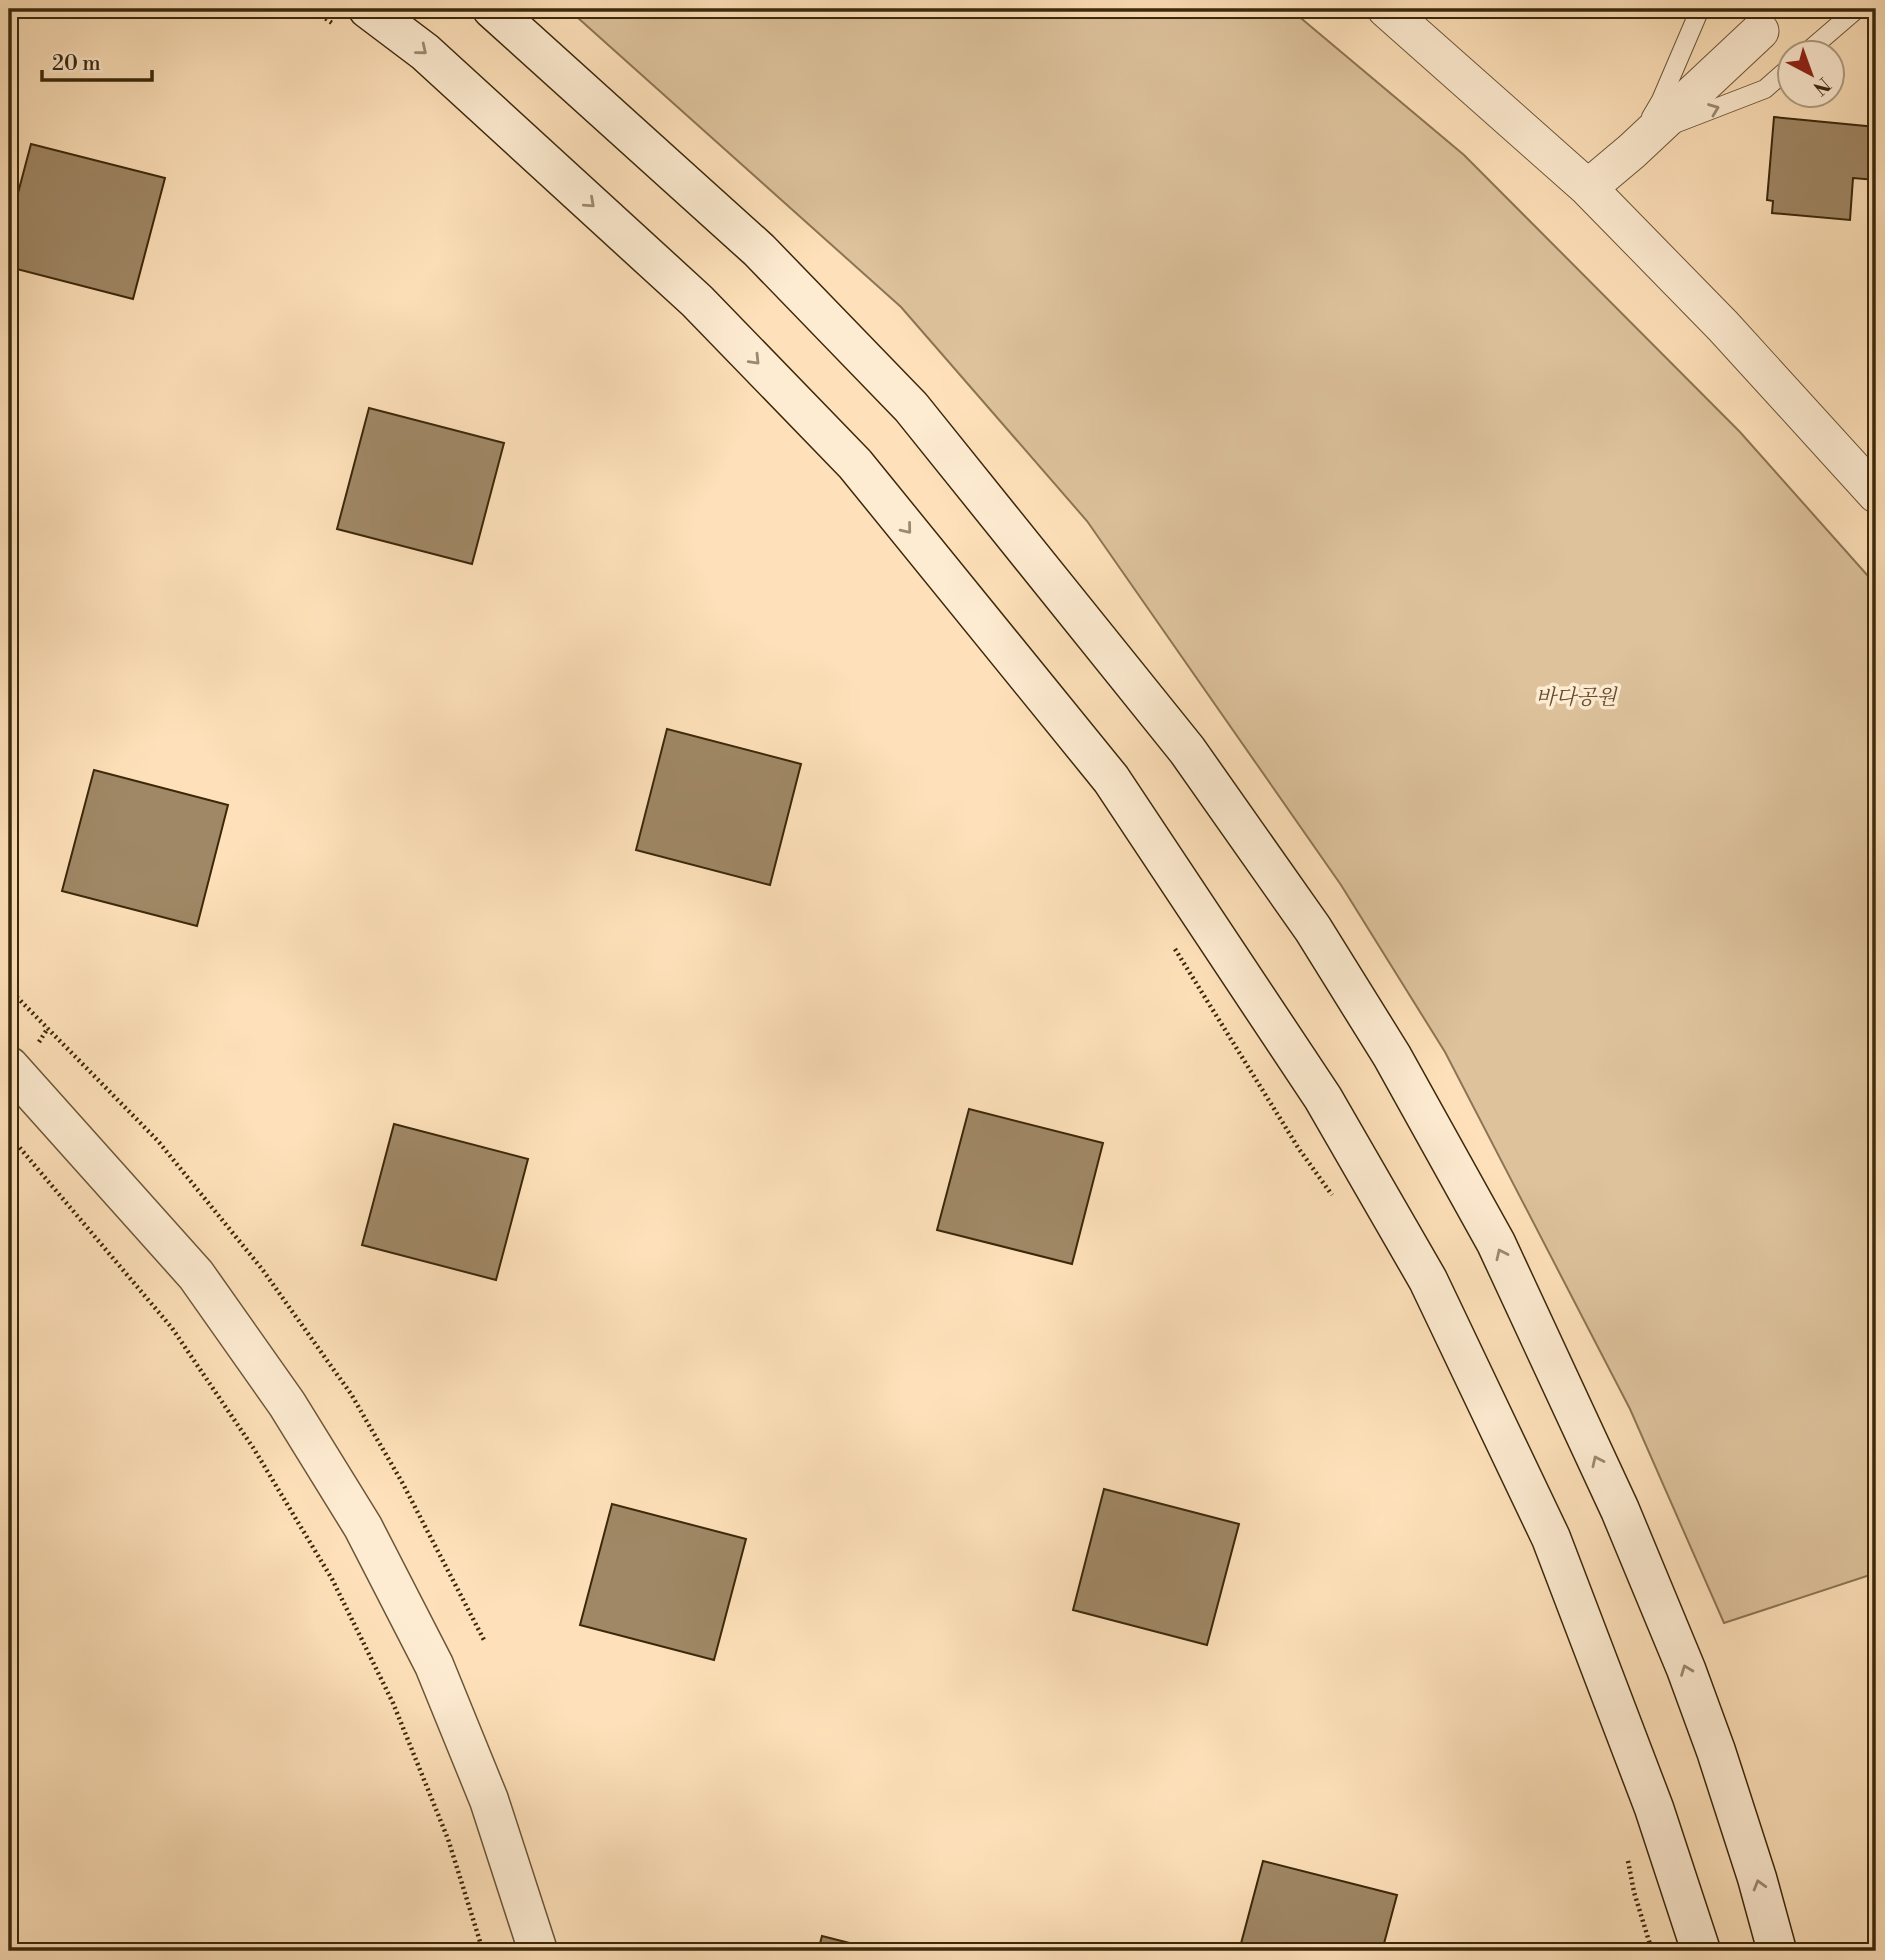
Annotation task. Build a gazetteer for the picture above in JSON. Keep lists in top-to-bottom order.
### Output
{
  "parks": ["바다공원"],
  "scale_bar": "20 m",
  "north": "bottom right"
}
